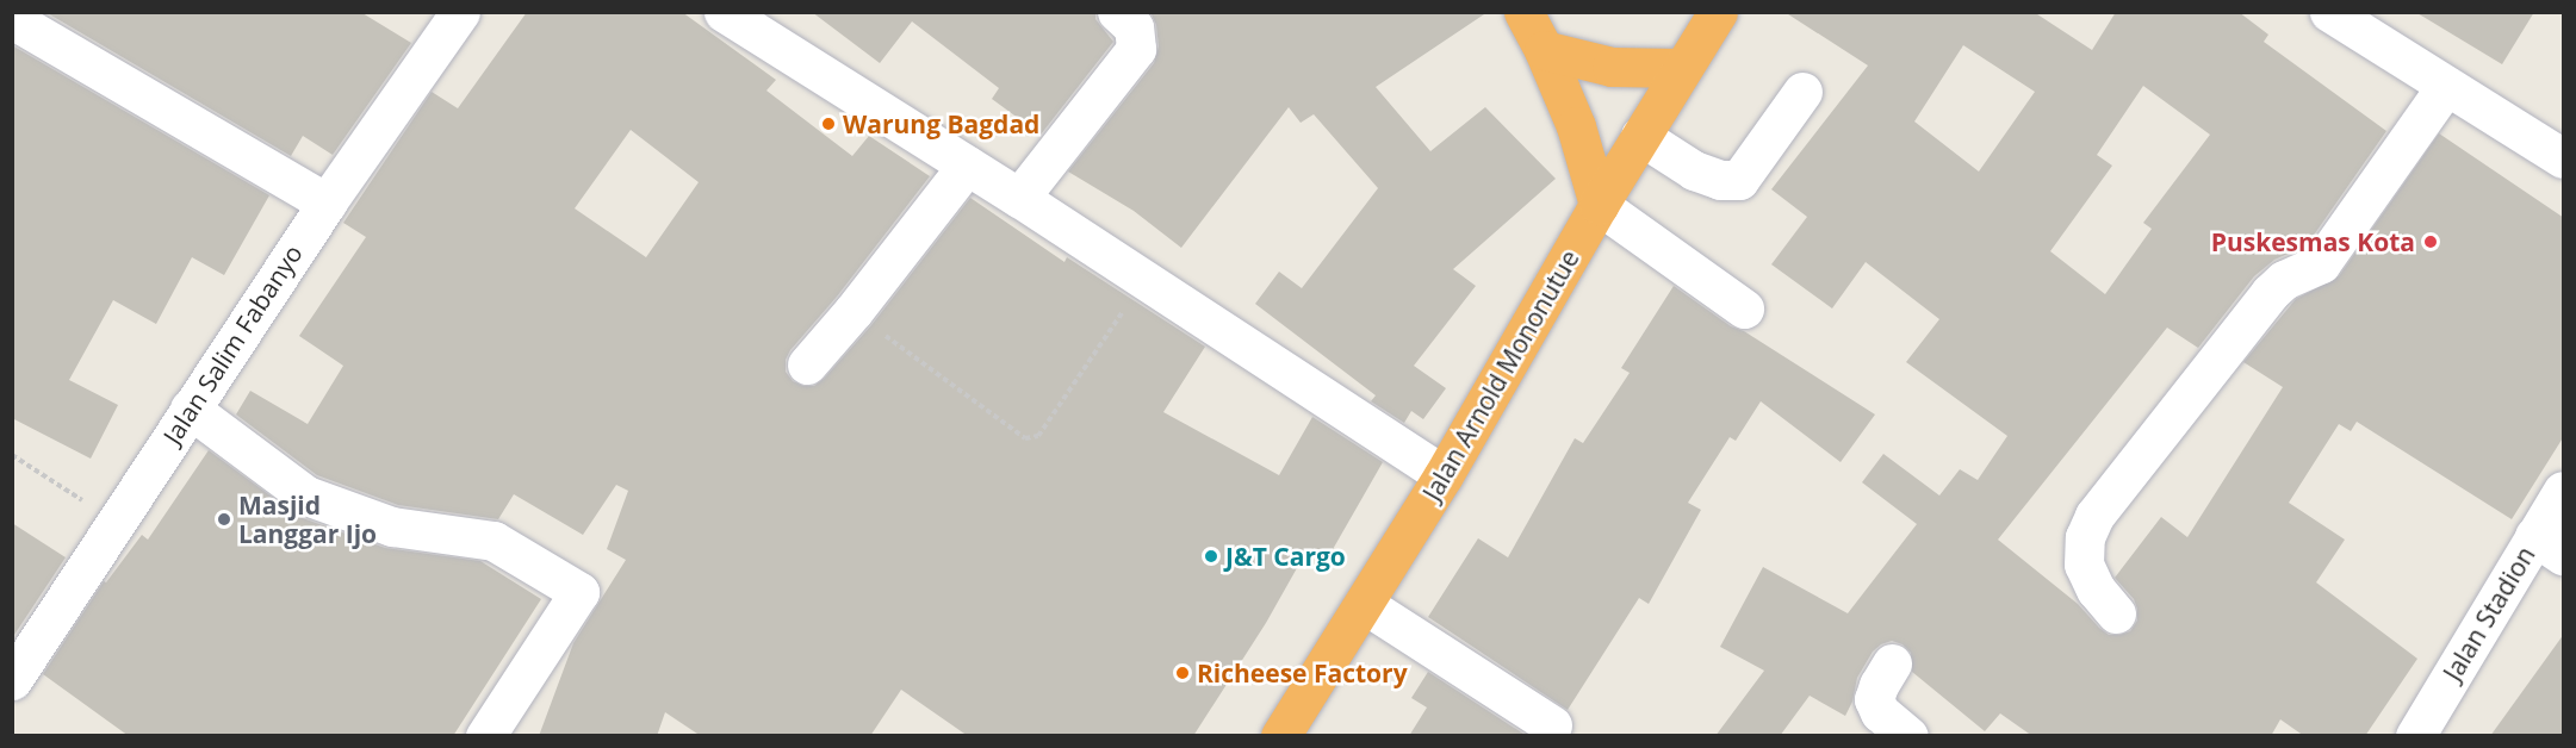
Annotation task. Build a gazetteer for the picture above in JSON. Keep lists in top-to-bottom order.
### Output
{
  "streets": {
    "highway": ["Jalan Arnold Mononutue"],
    "street": ["Jalan Salim Fabanyo", "Jalan Stadion"]
  },
  "places": [
    "Warung Bagdad",
    "Puskesmas Kota",
    "Masjid Langgar Ijo",
    "J&T Cargo",
    "Richeese Factory"
  ]
}
